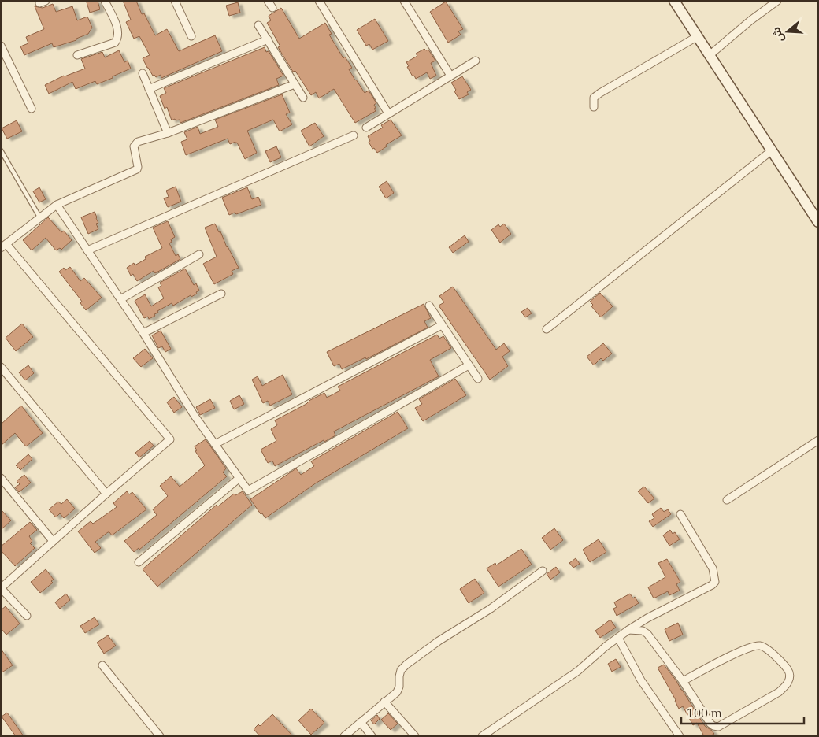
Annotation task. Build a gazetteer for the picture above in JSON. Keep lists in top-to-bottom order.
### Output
{
  "scale_bar": "100 m",
  "north": "left"
}
